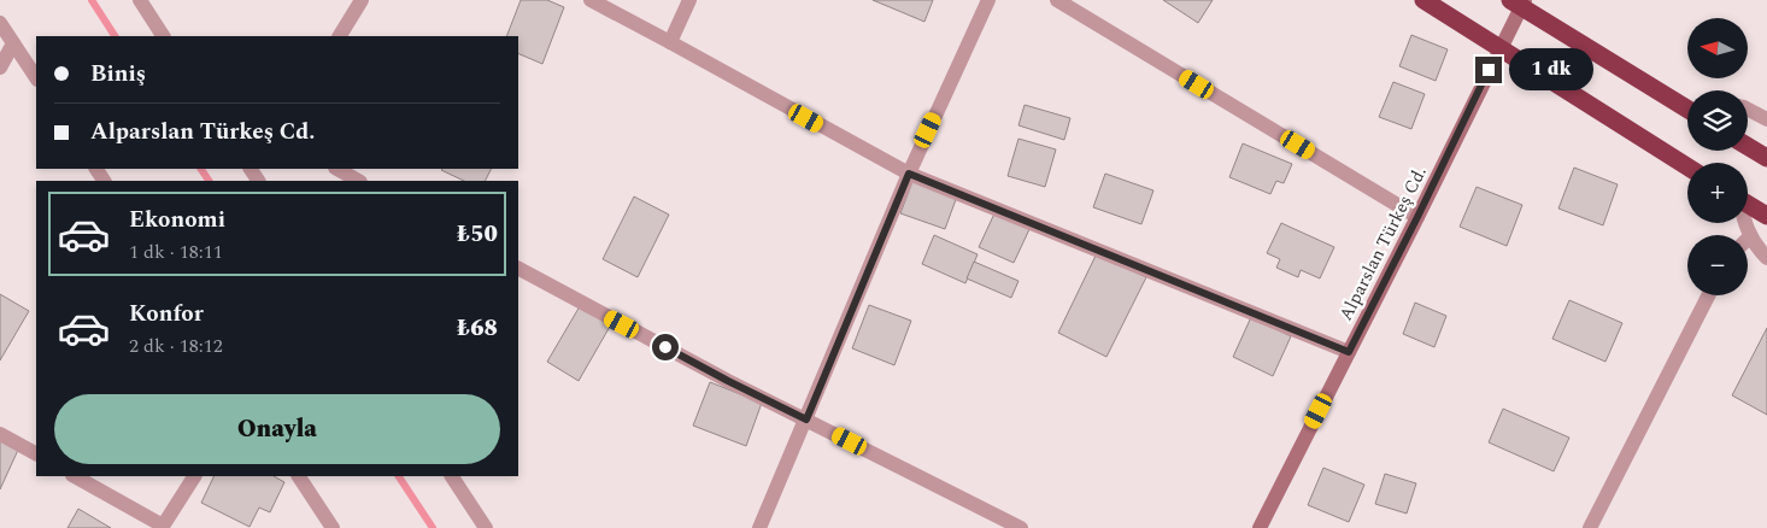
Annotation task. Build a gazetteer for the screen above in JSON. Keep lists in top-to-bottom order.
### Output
{
  "streets": {
    "street": ["Alparslan Türkeş Cd."]
  },
  "north": "left",
  "page": {
    "map_buttons": ["+", "−"],
    "banner": ["Biniş", "Alparslan Türkeş Cd."],
    "bubble": "1 dk",
    "list": [
      {
        "name": "Ekonomi",
        "note": "1 dk · 18:11",
        "value": "₺50"
      },
      {
        "name": "Konfor",
        "note": "2 dk · 18:12",
        "value": "₺68"
      }
    ],
    "buttons": "Onayla"
  }
}
